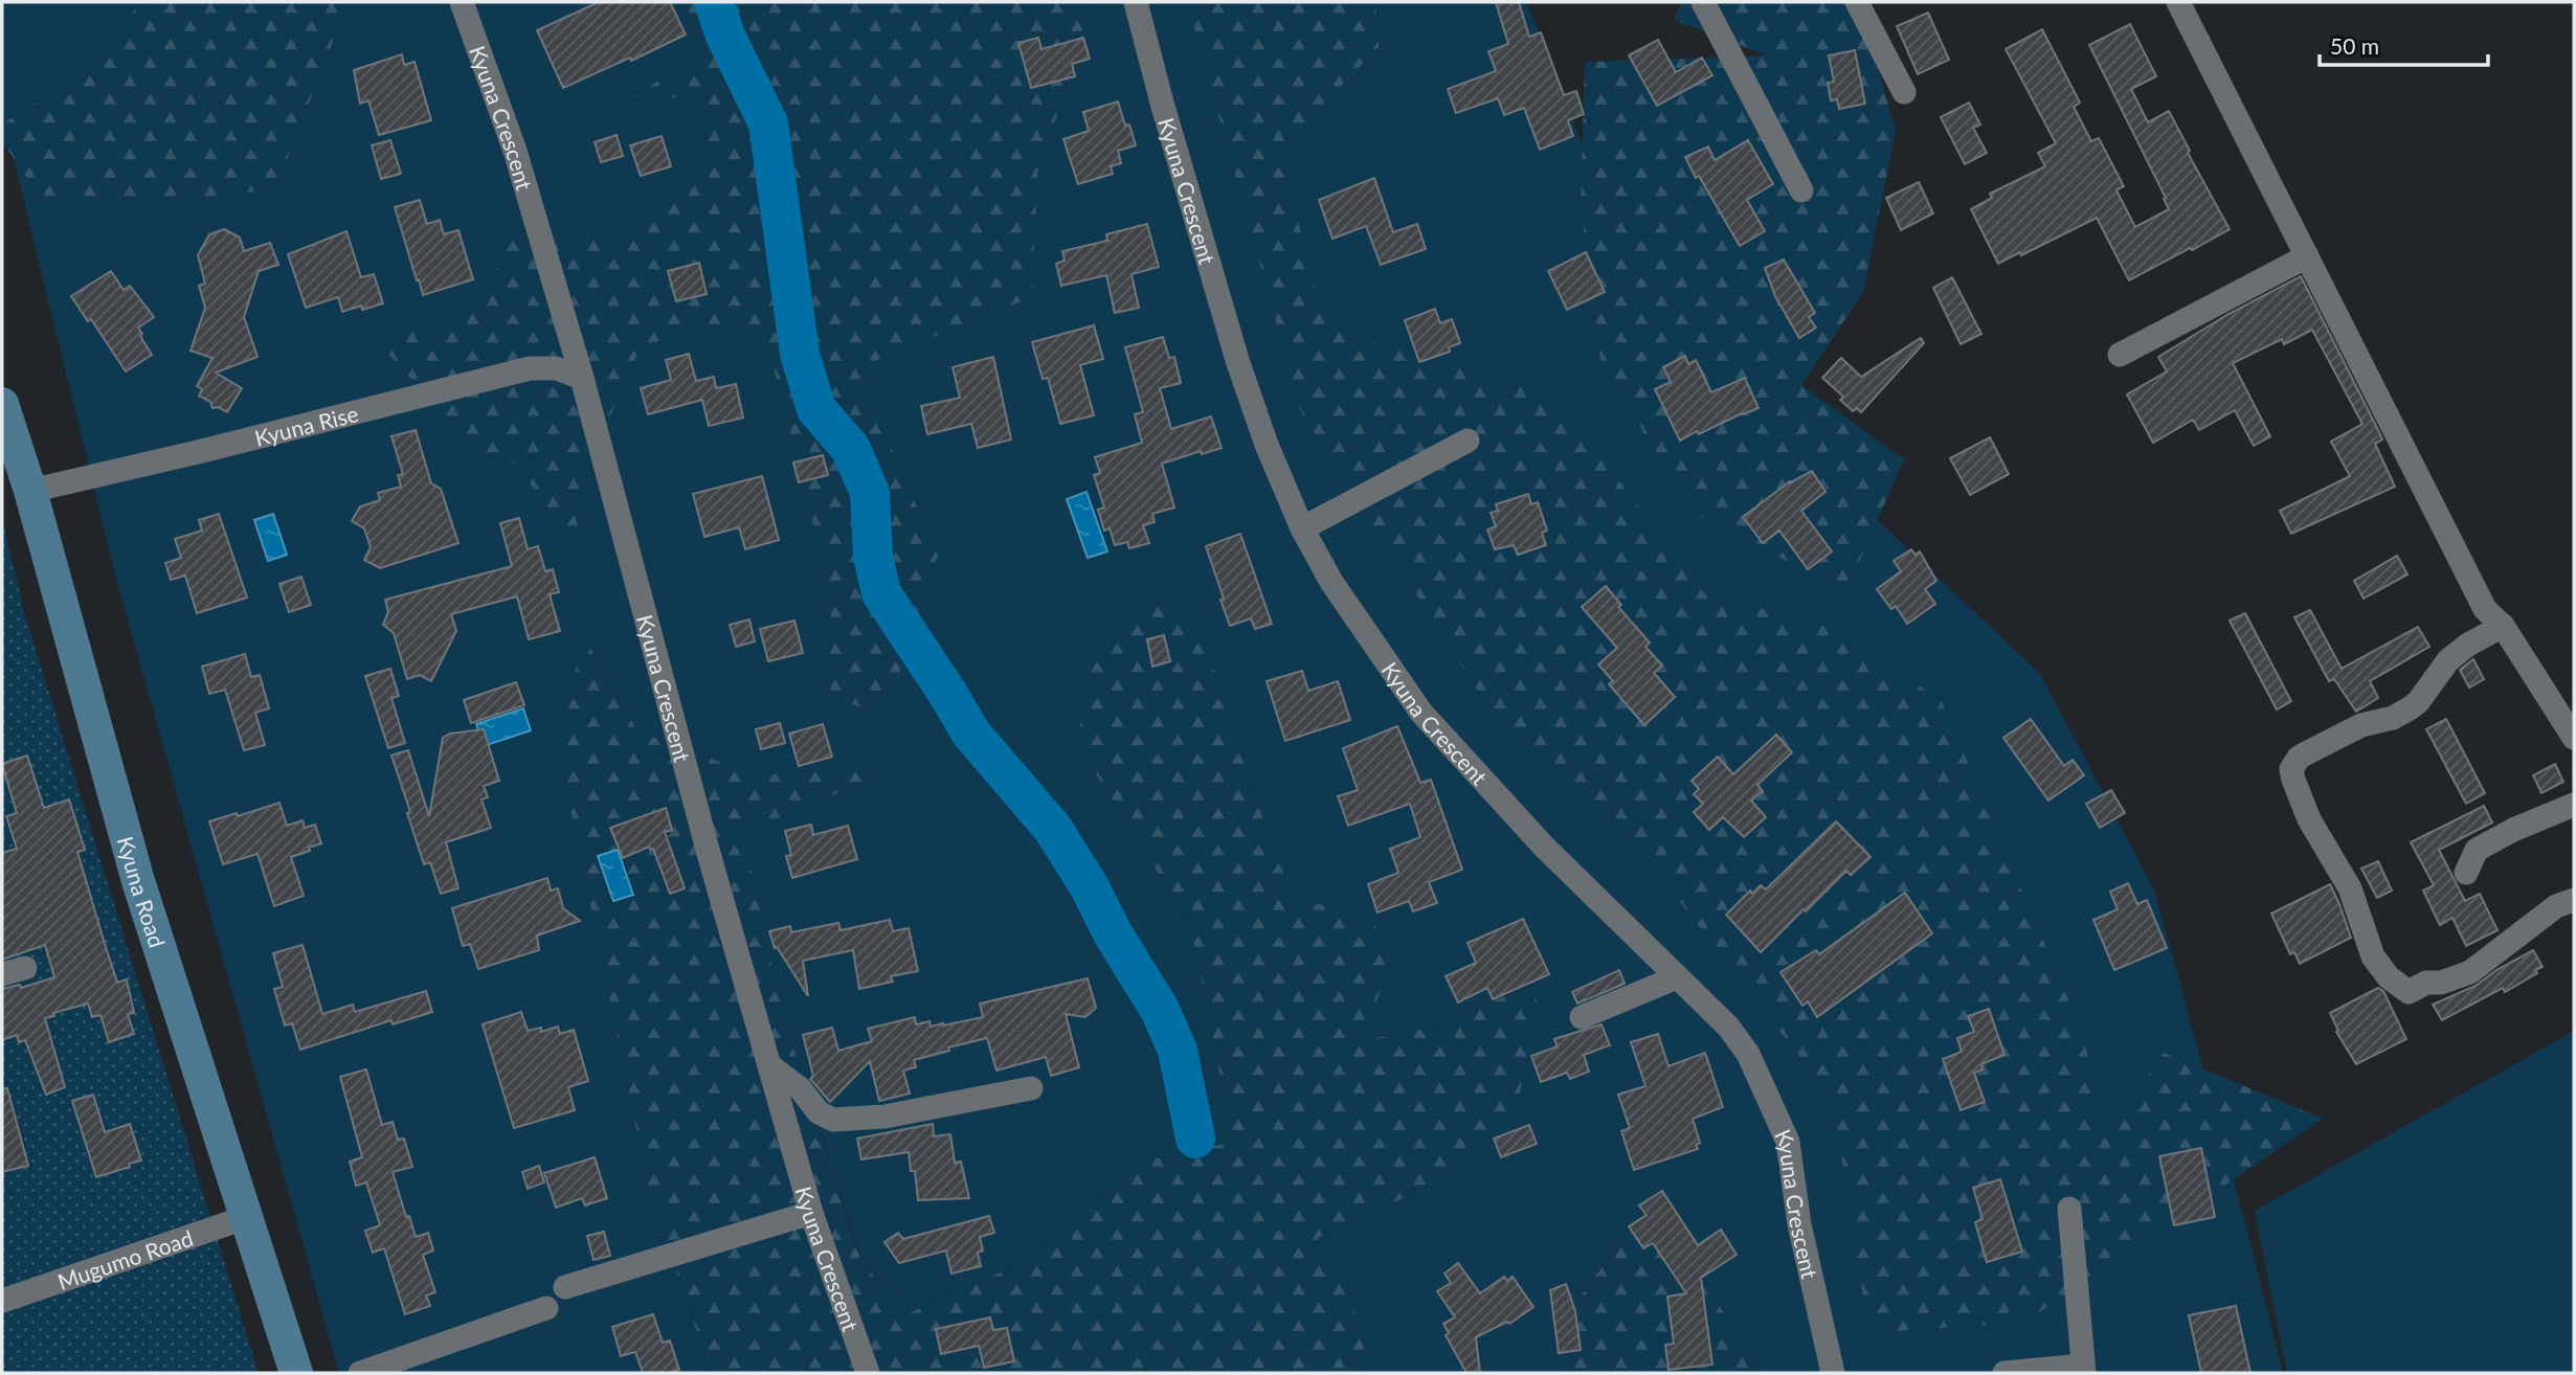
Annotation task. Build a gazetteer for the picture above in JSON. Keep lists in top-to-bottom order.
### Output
{
  "streets": {
    "main road": ["Kyuna Road"],
    "street": ["Kyuna Crescent", "Kyuna Rise", "Mugumo Road"]
  },
  "crossings": [
    ["Kyuna Crescent", "Kyuna Rise"],
    ["Kyuna Rise", "Kyuna Road"],
    ["Kyuna Road", "Mugumo Road"]
  ],
  "scale_bar": "50 m"
}
